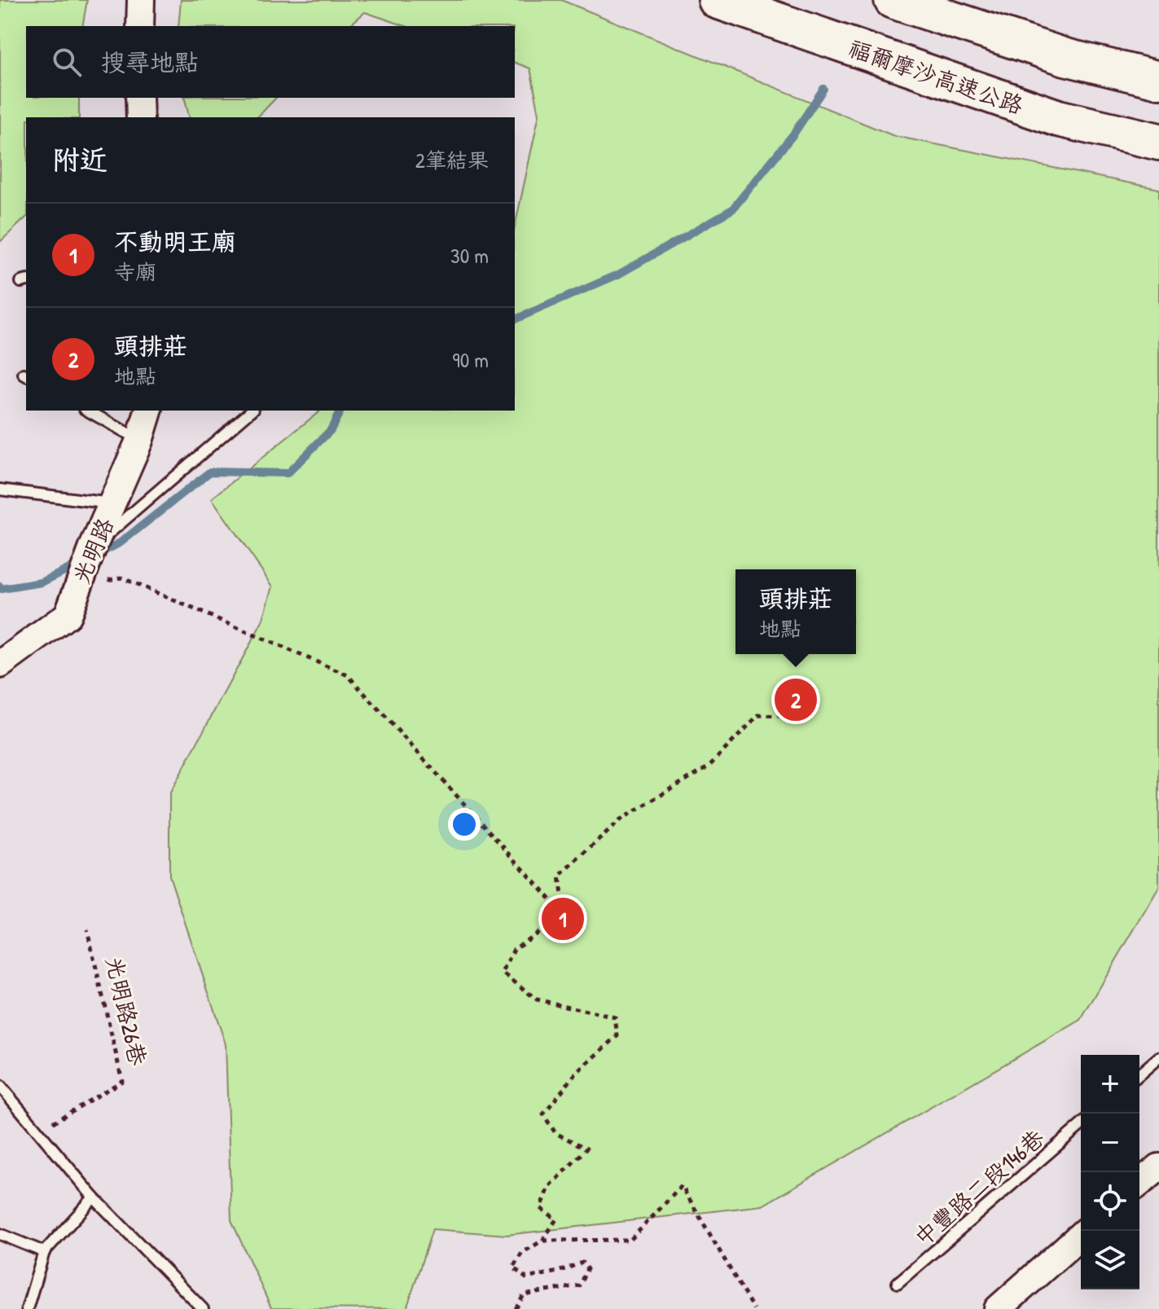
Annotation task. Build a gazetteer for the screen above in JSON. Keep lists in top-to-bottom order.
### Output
{
  "streets": {
    "highway": ["福爾摩沙高速公路"],
    "street": ["光明路"],
    "lane": ["中豐路二段146巷"],
    "path": ["光明路26巷"]
  },
  "page": {
    "search": "搜尋地點",
    "heading": ["附近", "2筆結果"],
    "list": [
      {
        "mark": "1",
        "name": "不動明王廟",
        "note": "寺廟",
        "value": "30 m"
      },
      {
        "mark": "2",
        "name": "頭排莊",
        "note": "地點",
        "value": "90 m"
      }
    ],
    "popup": ["頭排莊", "地點"],
    "pins": ["2", "1"],
    "map_buttons": ["+", "−"]
  }
}
